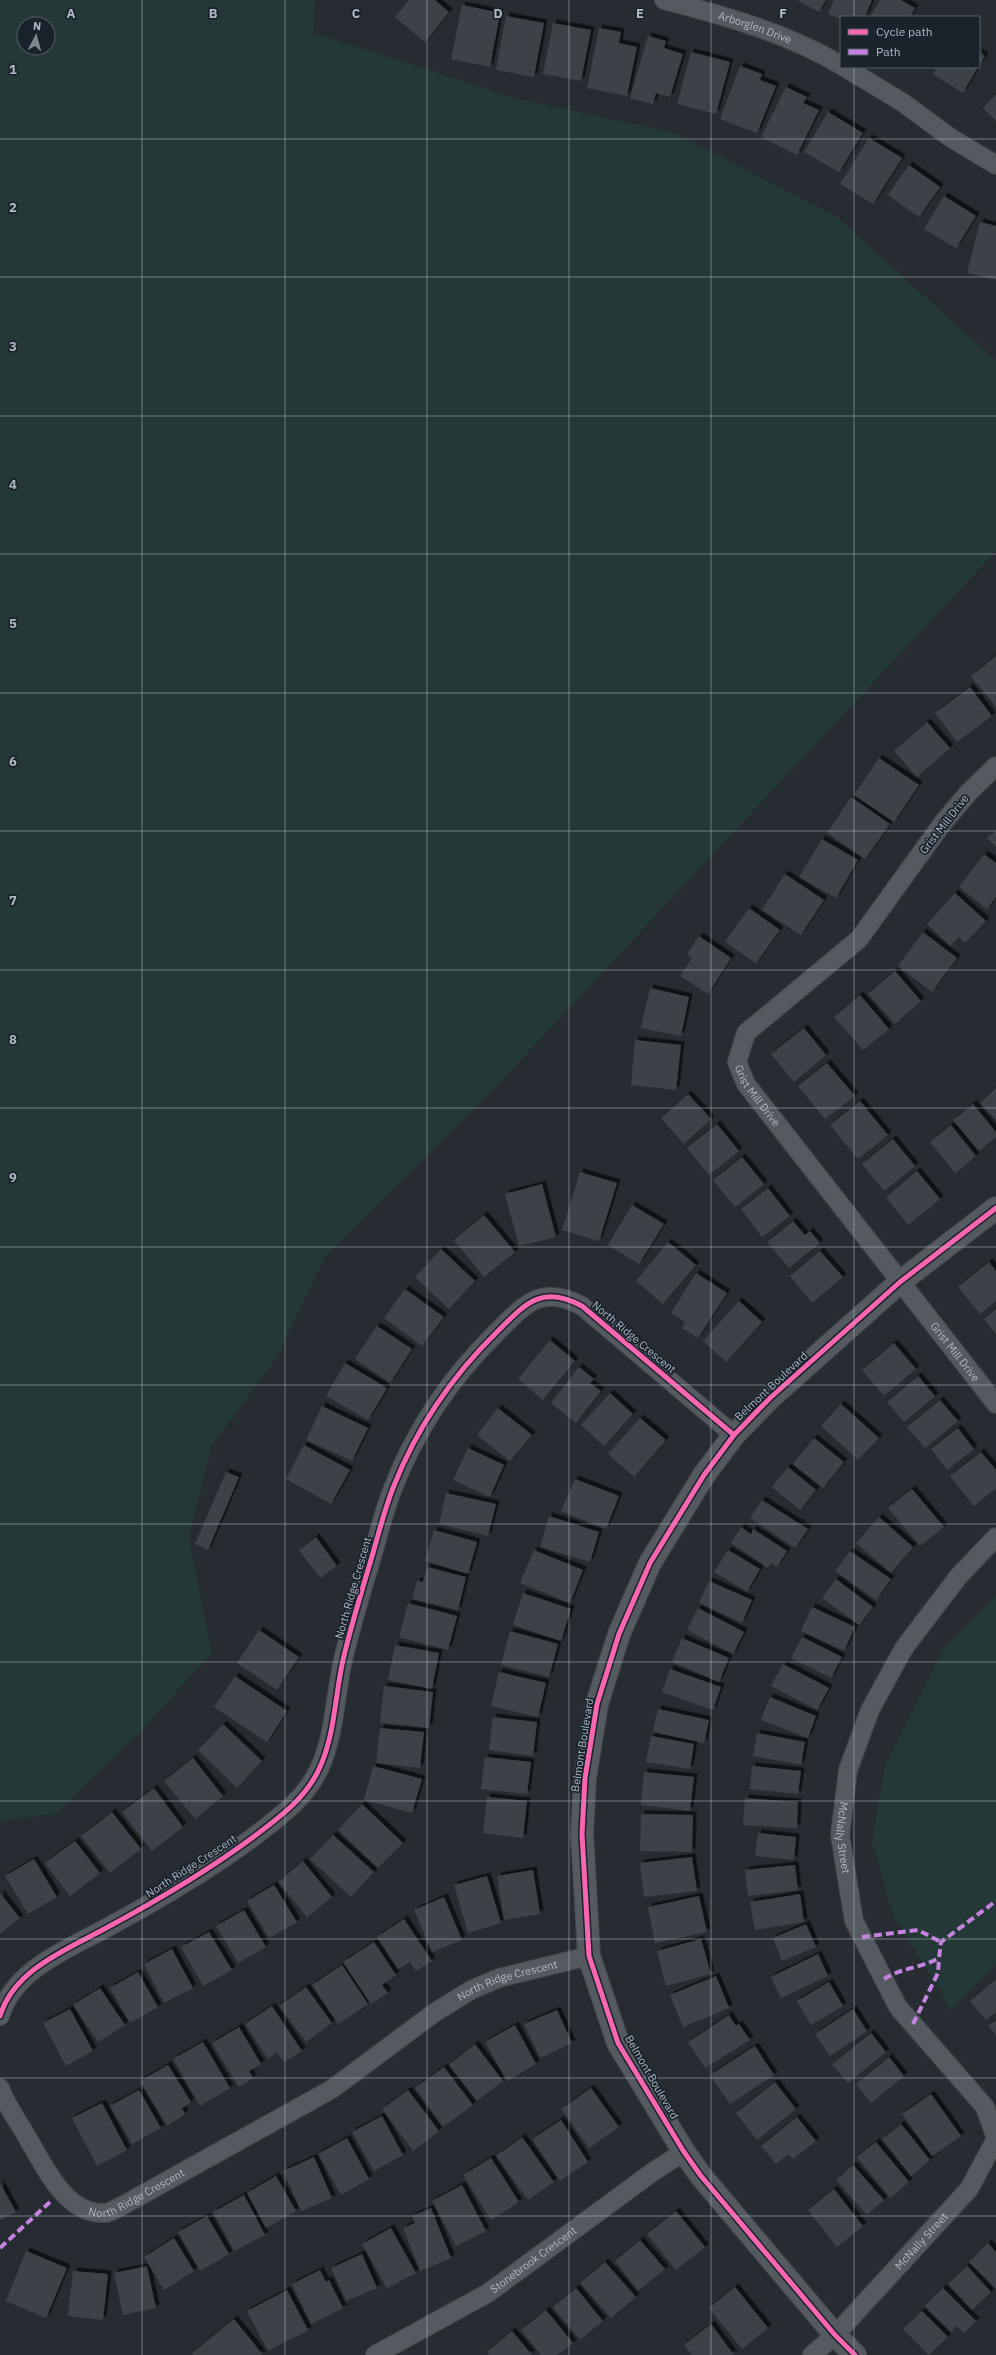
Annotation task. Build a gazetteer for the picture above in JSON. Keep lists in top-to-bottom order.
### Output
{
  "streets": {
    "street": [
      "Arborglen Drive",
      "Grist Mill Drive",
      "North Ridge Crescent",
      "Belmont Boulevard",
      "McNally Street",
      "Stonebrook Crescent"
    ]
  },
  "crossings": [
    ["Grist Mill Drive", "Belmont Boulevard"],
    ["North Ridge Crescent", "Belmont Boulevard"],
    ["Belmont Boulevard", "McNally Street"],
    ["Belmont Boulevard", "Stonebrook Crescent"]
  ],
  "legend": ["Cycle path", "Path"],
  "north": "top",
  "grid": {
    "columns": [
      "A",
      "B",
      "C",
      "D",
      "E",
      "F"
    ],
    "rows": [
      "1",
      "2",
      "3",
      "4",
      "5",
      "6",
      "7",
      "8",
      "9"
    ]
  }
}
